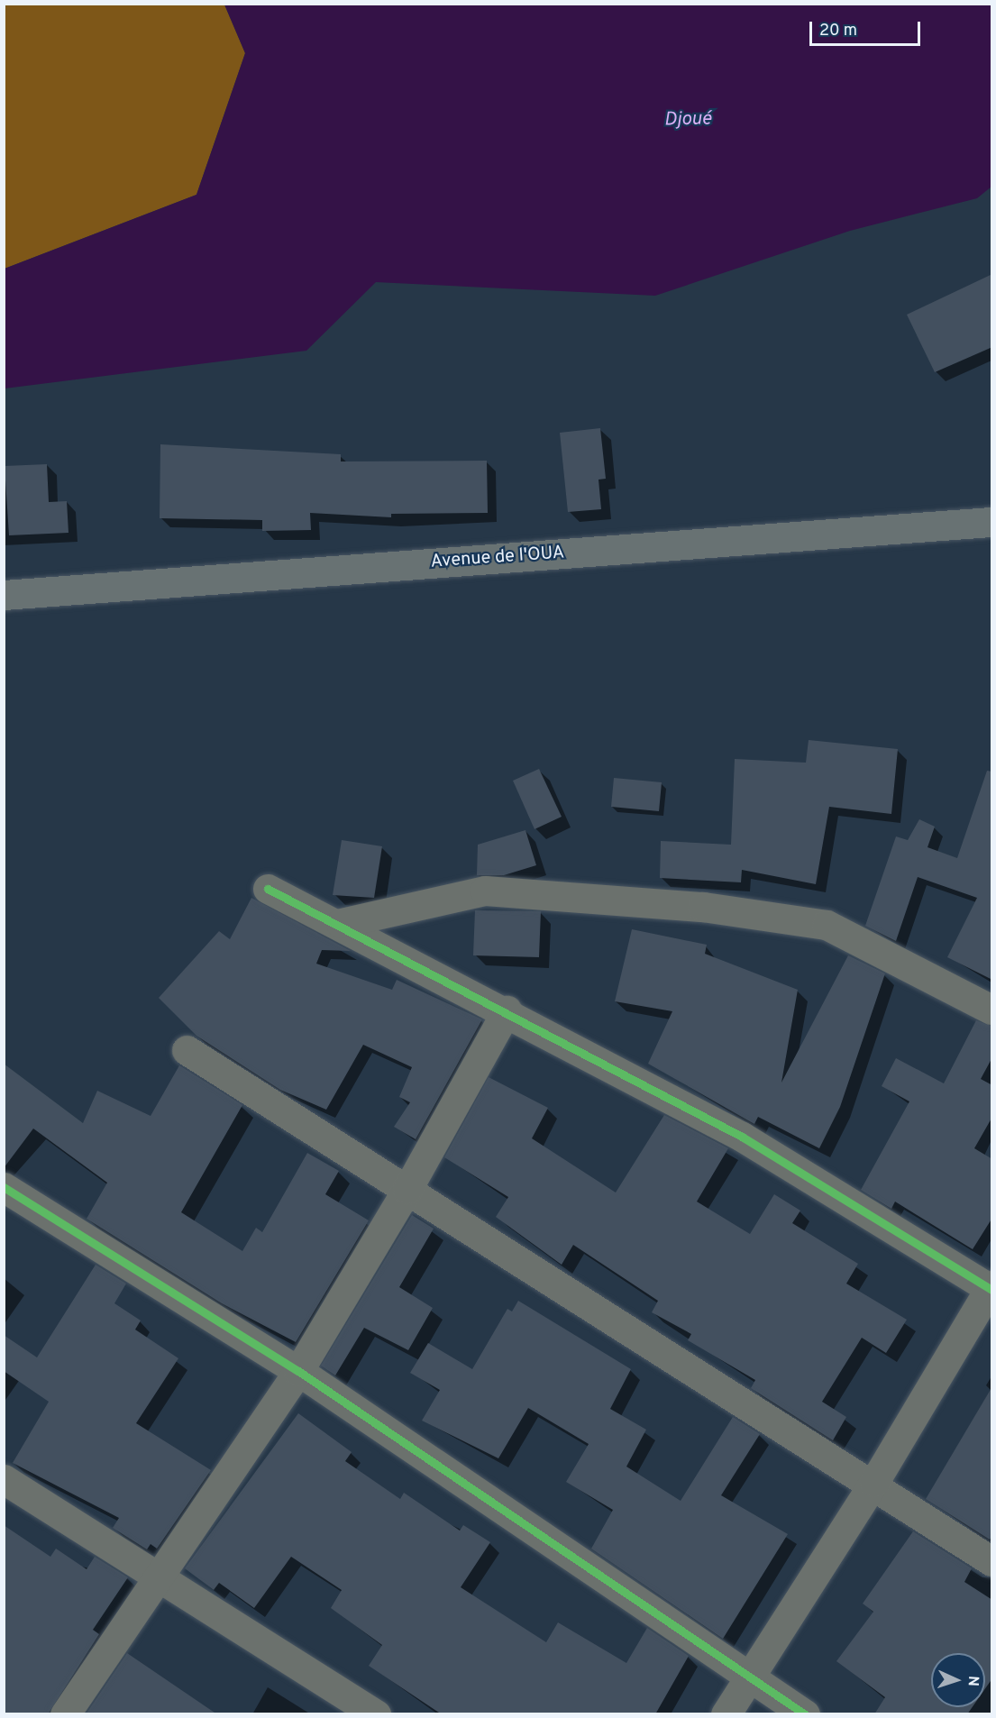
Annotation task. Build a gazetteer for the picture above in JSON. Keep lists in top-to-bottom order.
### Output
{
  "streets": {
    "main road": ["Avenue de l'OUA"]
  },
  "water": ["Djoué"],
  "scale_bar": "20 m",
  "north": "right"
}
